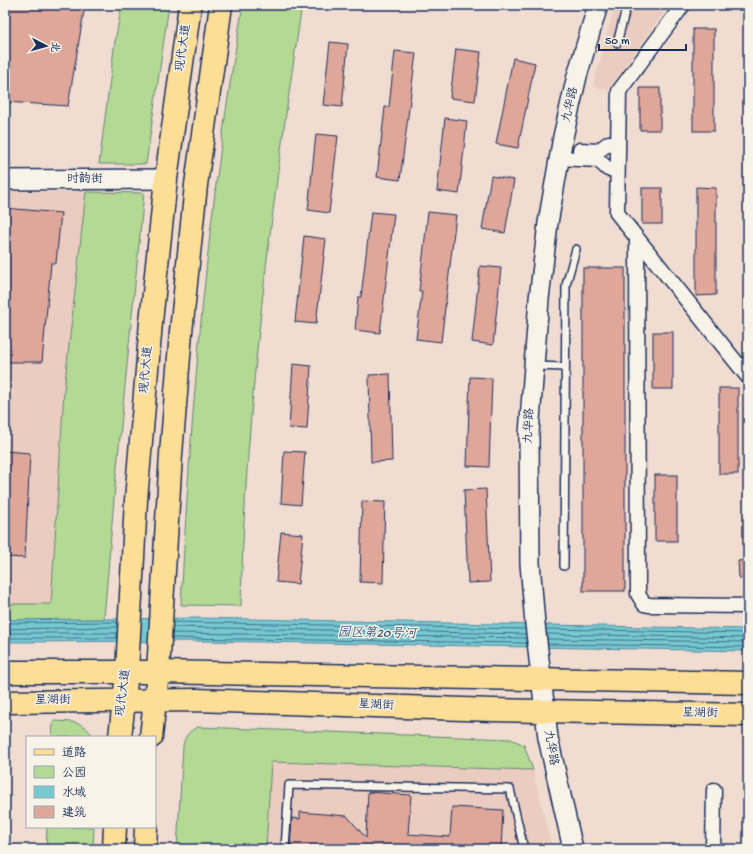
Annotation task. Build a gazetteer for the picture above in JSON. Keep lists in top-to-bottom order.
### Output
{
  "streets": {
    "main road": ["现代大道", "星湖街"],
    "street": ["九华路", "时韵街"]
  },
  "crossings": [
    ["现代大道", "时韵街"],
    ["现代大道", "星湖街"],
    ["九华路", "星湖街"]
  ],
  "water": ["园区第20号河"],
  "legend": [
    "道路",
    "公园",
    "水域",
    "建筑"
  ],
  "scale_bar": "50 m",
  "north": "right"
}
